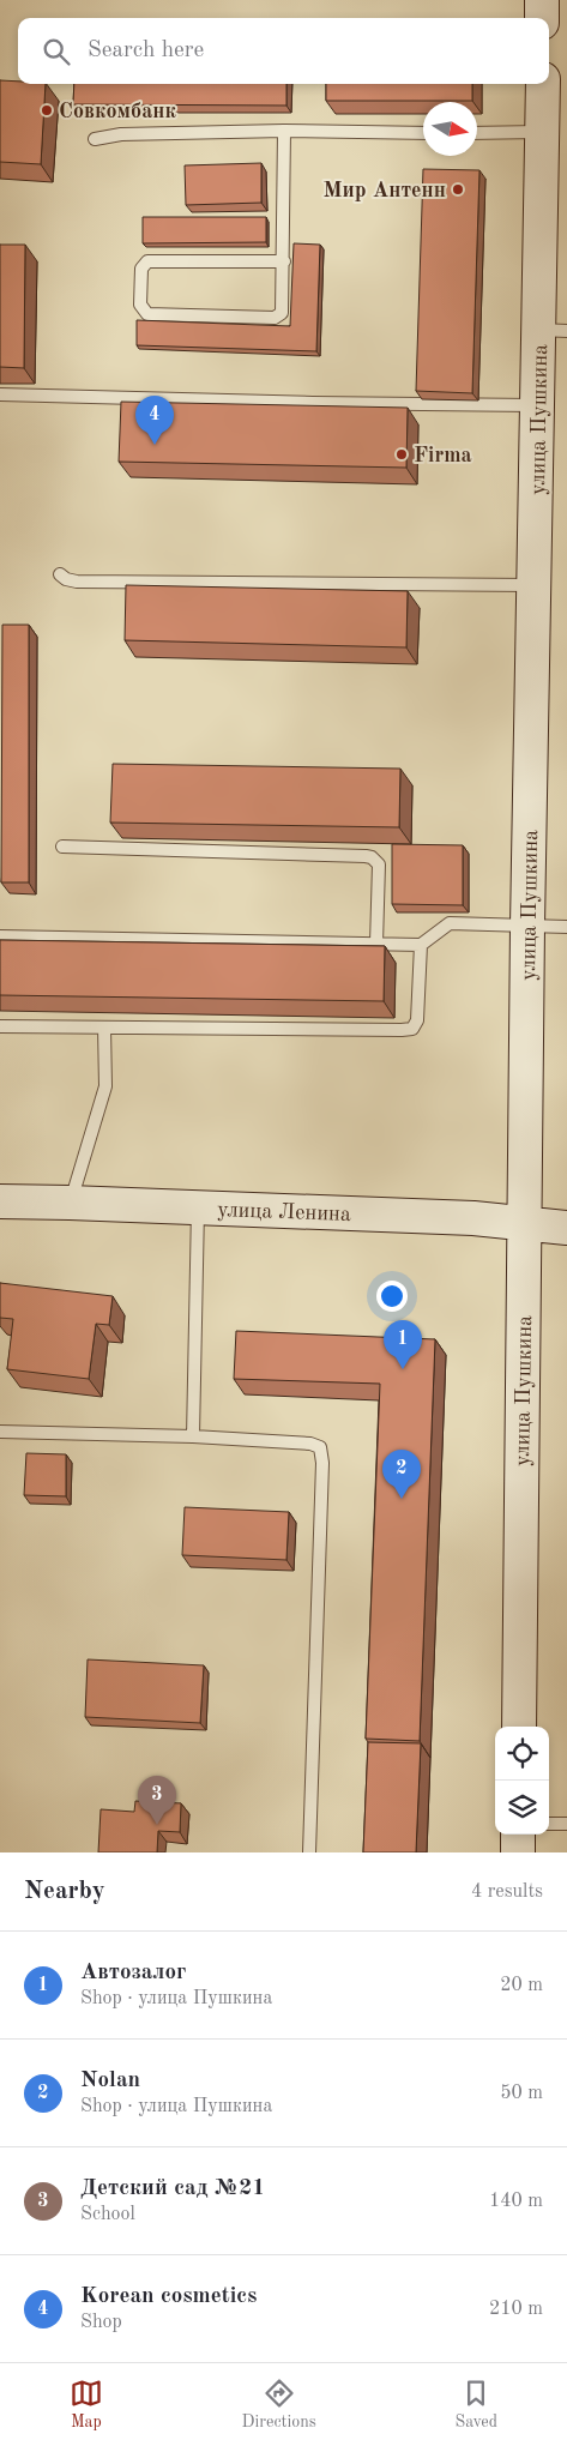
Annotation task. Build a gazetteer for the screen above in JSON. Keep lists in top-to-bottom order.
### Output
{
  "streets": {
    "main road": ["улица Пушкина", "улица Ленина"]
  },
  "crossings": [
    ["улица Пушкина", "улица Ленина"]
  ],
  "places": ["Совкомбанк", "Мир Антенн", "Firma"],
  "north": "right",
  "page": {
    "search": "Search here",
    "pins": [
      "4",
      "1",
      "2",
      "3"
    ],
    "heading": ["Nearby", "4 results"],
    "list": [
      {
        "mark": "1",
        "name": "Автозалог",
        "note": "Shop · улица Пушкина",
        "value": "20 m"
      },
      {
        "mark": "2",
        "name": "Nolan",
        "note": "Shop · улица Пушкина",
        "value": "50 m"
      },
      {
        "mark": "3",
        "name": "Детский сад №21",
        "note": "School",
        "value": "140 m"
      },
      {
        "mark": "4",
        "name": "Korean cosmetics",
        "note": "Shop",
        "value": "210 m"
      }
    ],
    "nav": ["Map", "Directions", "Saved"]
  }
}
